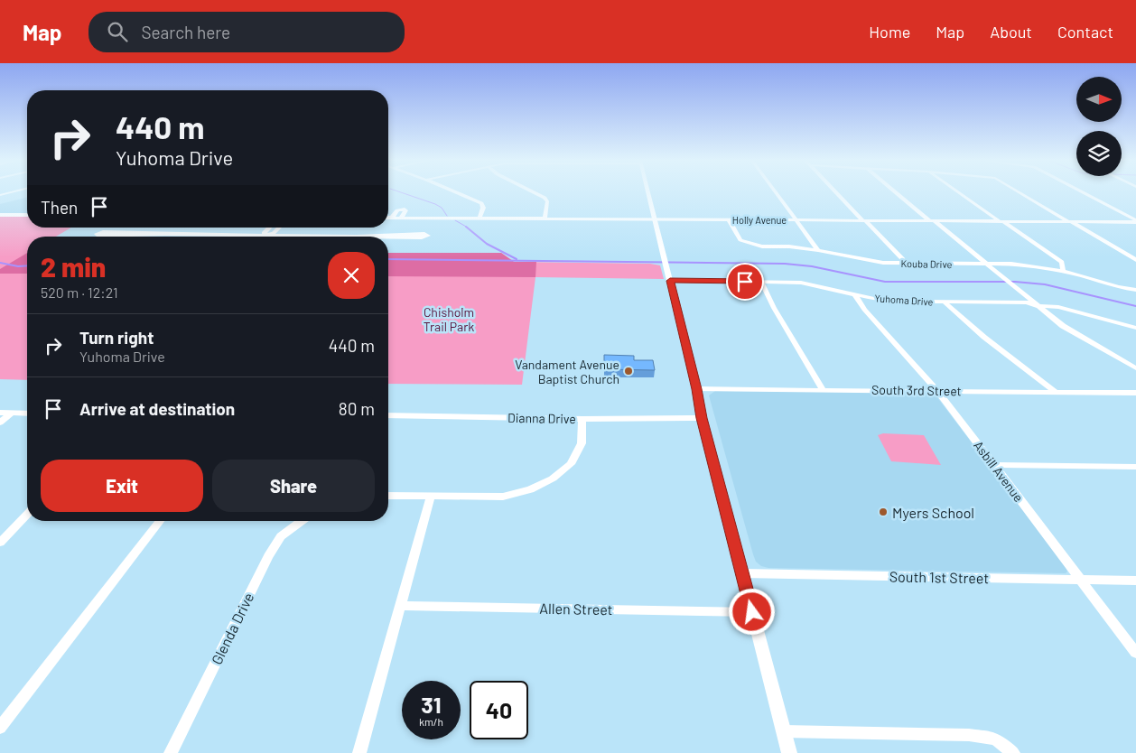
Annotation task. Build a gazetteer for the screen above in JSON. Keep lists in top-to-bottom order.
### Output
{
  "streets": {
    "street": [
      "Holly Avenue",
      "Kouba Drive",
      "Yuhoma Drive",
      "South 3rd Street",
      "Dianna Drive",
      "Asbill Avenue",
      "South 1st Street",
      "Allen Street",
      "Glenda Drive"
    ]
  },
  "crossings": [
    ["Holly Avenue", "Kouba Drive"],
    ["Yuhoma Drive", "Asbill Avenue"],
    ["South 3rd Street", "Asbill Avenue"],
    ["Asbill Avenue", "South 1st Street"]
  ],
  "parks": ["Chisholm Trail Park"],
  "places": ["Vandament Avenue Baptist Church", "Myers School"],
  "north": "right",
  "page": {
    "header": "Map",
    "search": "Search here",
    "nav": [
      "Home",
      "Map",
      "About",
      "Contact"
    ],
    "turn": ["440 m", "Yuhoma Drive"],
    "then": "Then",
    "heading": ["2 min", "520 m · 12:21"],
    "list": [
      {
        "name": "Turn right",
        "note": "Yuhoma Drive",
        "value": "440 m"
      },
      {
        "name": "Arrive at destination",
        "value": "80 m"
      }
    ],
    "buttons": ["Exit", "Share"],
    "speed": "31 km/h",
    "limit": "40"
  }
}
